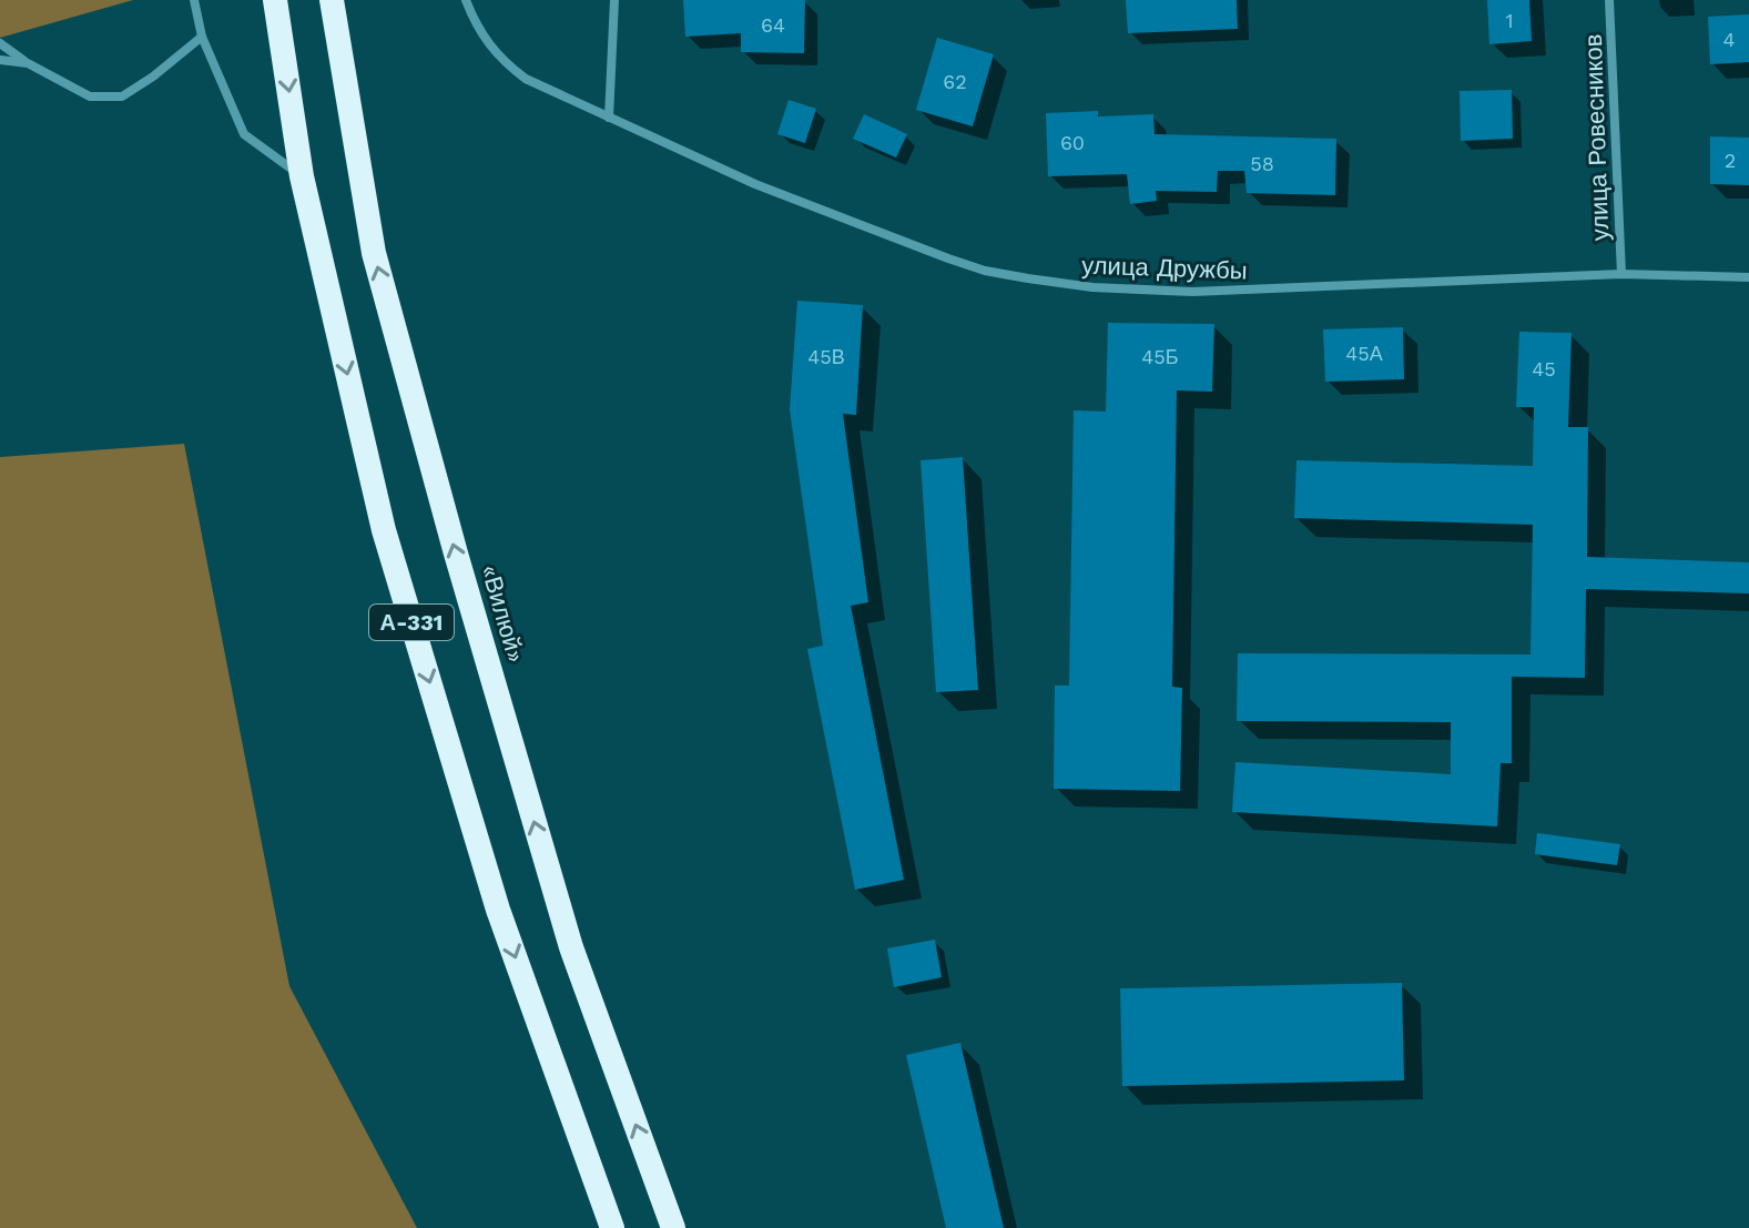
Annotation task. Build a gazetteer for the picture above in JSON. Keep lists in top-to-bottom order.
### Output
{
  "streets": {
    "highway": ["«Вилюй»", "А-331"],
    "street": ["улица Ровесников", "улица Дружбы"]
  },
  "crossings": [
    ["улица Ровесников", "улица Дружбы"]
  ],
  "house_numbers": [
    "1",
    "64",
    "4",
    "62",
    "60",
    "2",
    "58",
    "45А",
    "45В",
    "45Б",
    "45"
  ]
}
